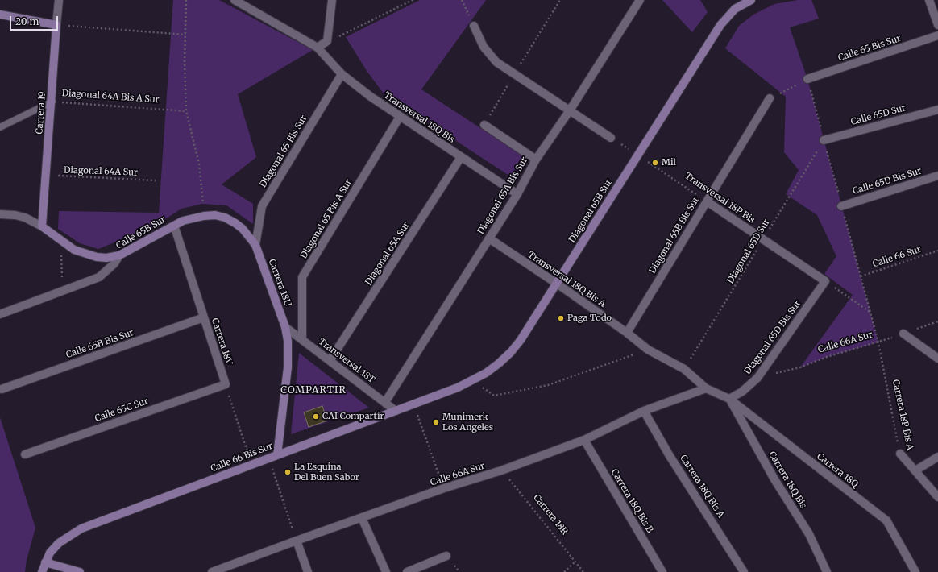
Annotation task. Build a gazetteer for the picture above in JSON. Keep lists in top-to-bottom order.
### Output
{
  "streets": {
    "street": [
      "Calle 65 Bis Sur",
      "Carrera 19",
      "Calle 65D Sur",
      "Transversal 18Q Bis",
      "Diagonal 65 Bis Sur",
      "Calle 65D Bis Sur",
      "Diagonal 65A Bis Sur",
      "Transversal 18P Bis",
      "Diagonal 65B Sur",
      "Diagonal 65 Bis A Sur",
      "Calle 65B Sur",
      "Diagonal 65B Bis Sur",
      "Diagonal 65A Sur",
      "Transversal 18Q Bis A",
      "Carrera 18U",
      "Diagonal 65D Bis Sur",
      "Carrera 18V",
      "Calle 66A Sur",
      "Calle 65B Bis Sur",
      "Transversal 18T",
      "Calle 65C Sur",
      "Carrera 18P Bis A",
      "Calle 66 Bis Sur",
      "Carrera 18Q",
      "Carrera 18Q Bis",
      "Carrera 18Q Bis A",
      "Carrera 18Q Bis B"
    ],
    "lane": ["Diagonal 64A Bis A Sur"],
    "path": [
      "Diagonal 64A Sur",
      "Diagonal 65D Sur",
      "Calle 66 Sur",
      "Carrera 18R"
    ]
  },
  "crossings": [
    ["Diagonal 64A Bis A Sur", "Carrera 19"],
    ["Carrera 19", "Diagonal 64A Sur"],
    ["Calle 65D Sur", "Diagonal 65D Sur"],
    ["Transversal 18Q Bis", "Diagonal 65 Bis Sur"],
    ["Transversal 18Q Bis", "Diagonal 65A Bis Sur"],
    ["Transversal 18Q Bis", "Diagonal 65 Bis A Sur"],
    ["Transversal 18Q Bis", "Diagonal 65A Sur"],
    ["Diagonal 65 Bis Sur", "Calle 65B Sur"],
    ["Diagonal 65 Bis Sur", "Carrera 18U"],
    ["Diagonal 65A Bis Sur", "Transversal 18Q Bis A"],
    ["Diagonal 65A Bis Sur", "Transversal 18T"],
    ["Transversal 18P Bis", "Diagonal 65B Sur"],
    ["Transversal 18P Bis", "Diagonal 65B Bis Sur"],
    ["Transversal 18P Bis", "Diagonal 65D Sur"],
    ["Transversal 18P Bis", "Diagonal 65D Bis Sur"],
    ["Diagonal 65B Sur", "Transversal 18Q Bis A"],
    ["Diagonal 65B Sur", "Calle 66 Bis Sur"],
    ["Diagonal 65 Bis A Sur", "Transversal 18T"],
    ["Calle 65B Sur", "Carrera 18U"],
    ["Calle 65B Sur", "Carrera 18V"],
    ["Diagonal 65B Bis Sur", "Transversal 18Q Bis A"],
    ["Diagonal 65D Sur", "Transversal 18Q Bis A"],
    ["Diagonal 65A Sur", "Transversal 18T"],
    ["Transversal 18Q Bis A", "Diagonal 65D Bis Sur"],
    ["Transversal 18Q Bis A", "Calle 66A Sur"],
    ["Transversal 18Q Bis A", "Carrera 18Q"],
    ["Transversal 18Q Bis A", "Carrera 18Q Bis"],
    ["Carrera 18U", "Transversal 18T"],
    ["Diagonal 65D Bis Sur", "Calle 66A Sur"],
    ["Diagonal 65D Bis Sur", "Carrera 18Q"],
    ["Diagonal 65D Bis Sur", "Carrera 18Q Bis"],
    ["Carrera 18V", "Calle 65B Bis Sur"],
    ["Carrera 18V", "Calle 65C Sur"],
    ["Calle 66A Sur", "Carrera 18P Bis A"],
    ["Calle 66A Sur", "Carrera 18Q Bis A"],
    ["Calle 66A Sur", "Carrera 18Q Bis B"],
    ["Calle 66A Sur", "Carrera 18R"],
    ["Transversal 18T", "Calle 66 Bis Sur"],
    ["Carrera 18Q", "Carrera 18Q Bis"]
  ],
  "districts": ["COMPARTIR"],
  "places": [
    "Mil",
    "Paga Todo",
    "CAI Compartir",
    "Munimerk Los Angeles",
    "La Esquina Del Buen Sabor"
  ],
  "scale_bar": "20 m"
}
